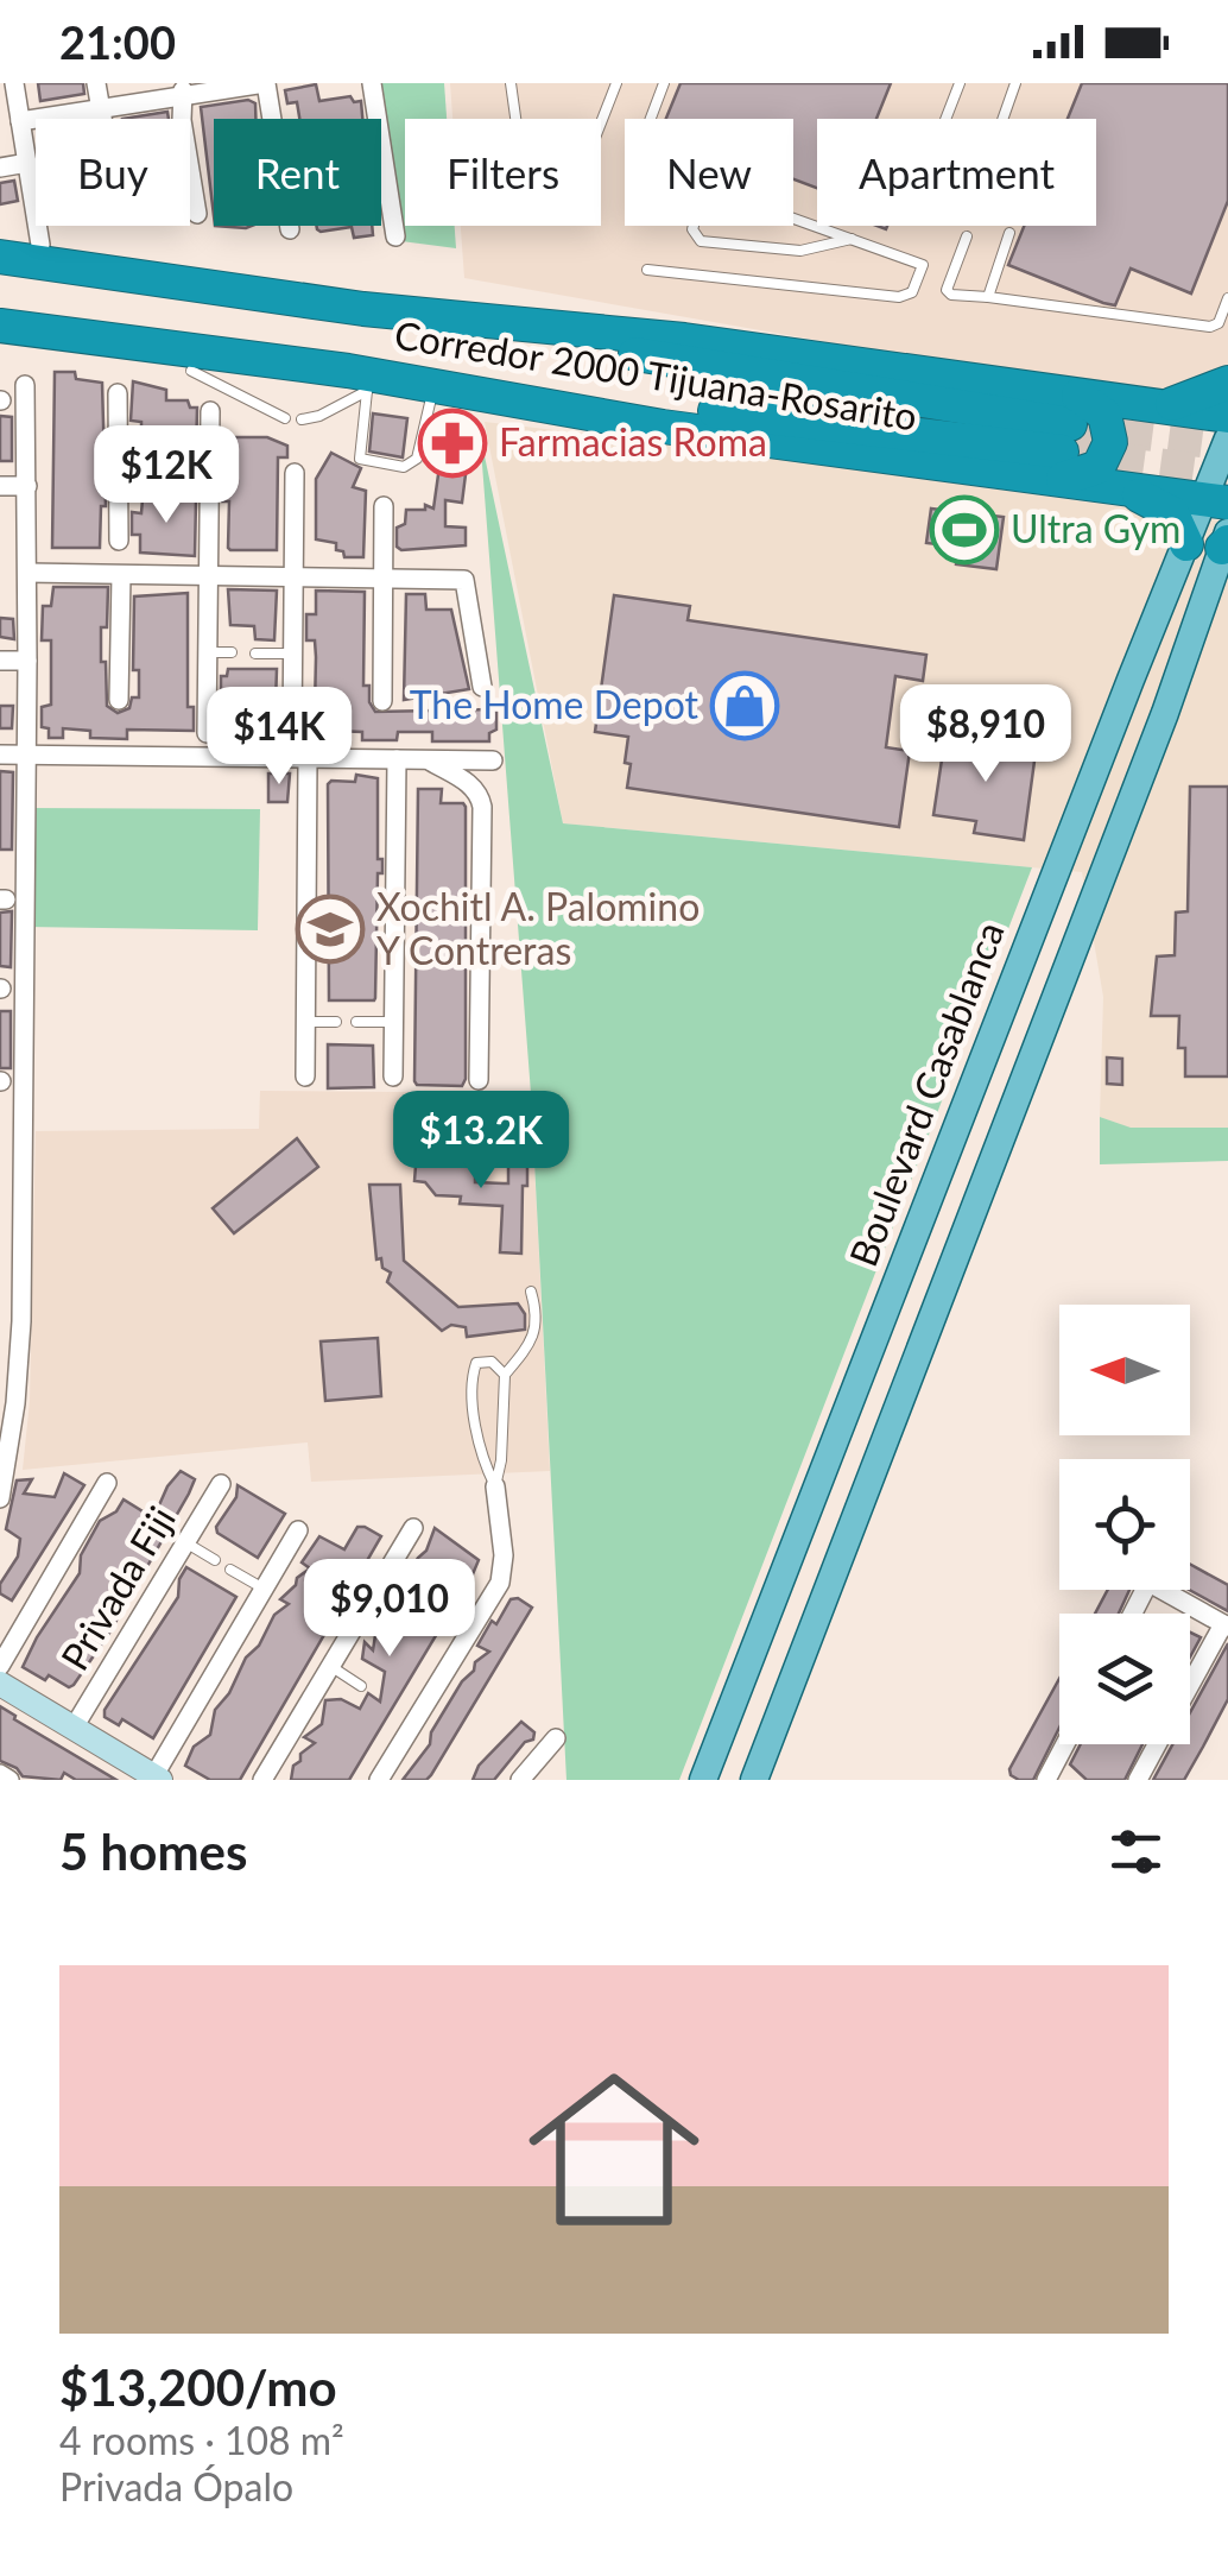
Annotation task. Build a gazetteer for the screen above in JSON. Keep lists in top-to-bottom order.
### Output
{
  "streets": {
    "highway": ["Corredor 2000 Tijuana-Rosarito"],
    "main road": ["Boulevard Casablanca"],
    "street": ["Privada Fiji"]
  },
  "crossings": [
    ["Corredor 2000 Tijuana-Rosarito", "Boulevard Casablanca"]
  ],
  "places": {
    "pharmacy": ["Farmacias Roma"],
    "sports": ["Ultra Gym"],
    "shop": ["The Home Depot"],
    "school or university": ["Xochitl A. Palomino Y Contreras"]
  },
  "north": "left",
  "page": {
    "status": "21:00",
    "chip": [
      "Buy",
      "Rent",
      "Filters",
      "New",
      "Apartment"
    ],
    "price": [
      "$12K",
      "$8,910",
      "$14K",
      "$13.2K",
      "$9,010"
    ],
    "heading": "5 homes",
    "list": [
      {
        "name": "$13,200/mo",
        "note": "4 rooms · 108 m² · Privada Ópalo"
      }
    ]
  }
}
